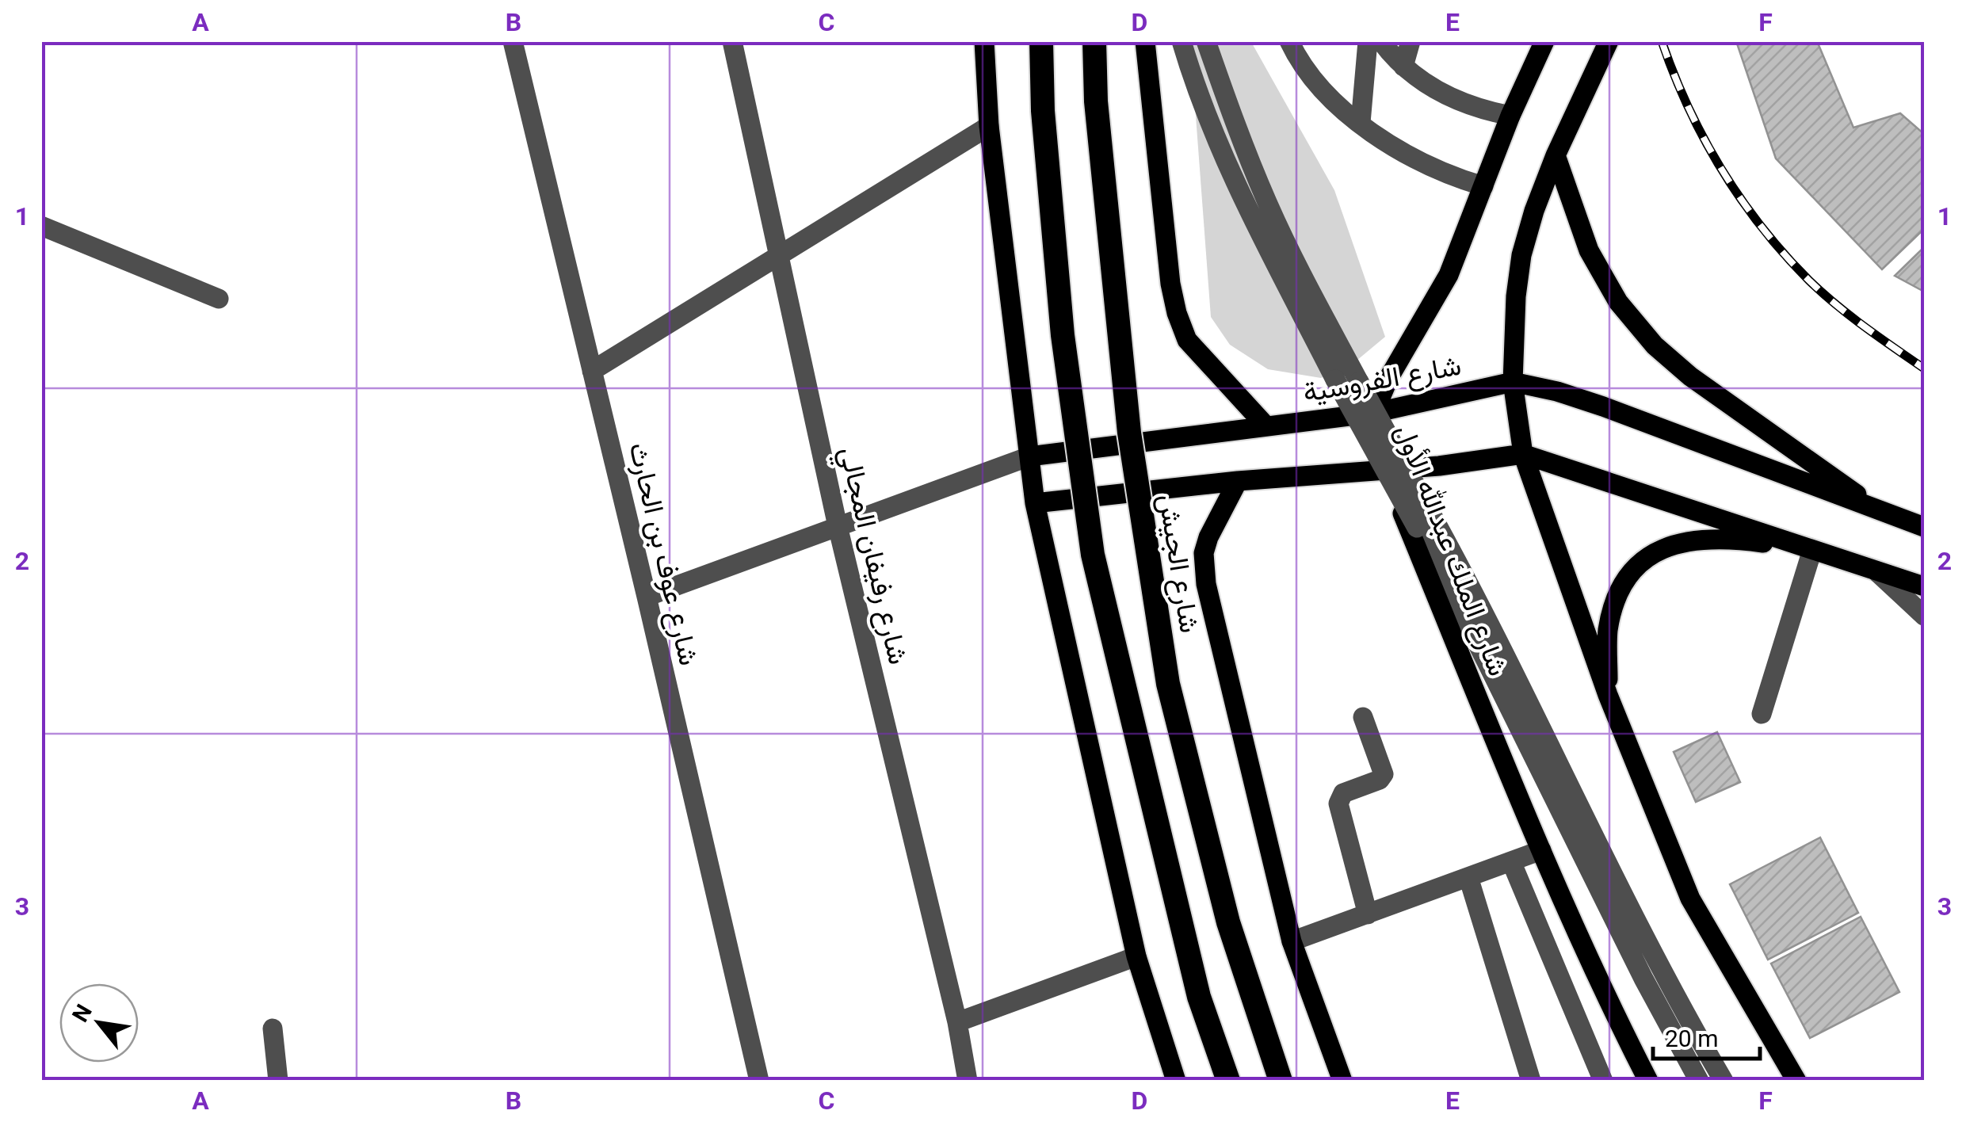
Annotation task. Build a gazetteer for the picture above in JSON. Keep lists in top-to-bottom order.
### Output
{
  "streets": {
    "highway": ["شارع الجيش"],
    "main road": ["شارع الفروسية", "شارع الملك عبدالله الأول"],
    "street": ["شارع عوف بن الحارث", "شارع رفيفان المجالي"]
  },
  "crossings": [
    ["شارع الفروسية", "شارع الملك عبدالله الأول"],
    ["شارع الفروسية", "شارع عوف بن الحارث"],
    ["شارع الفروسية", "شارع رفيفان المجالي"]
  ],
  "scale_bar": "20 m",
  "north": "top left",
  "grid": {
    "columns": [
      "A",
      "B",
      "C",
      "D",
      "E",
      "F"
    ],
    "rows": ["1", "2", "3"]
  }
}
